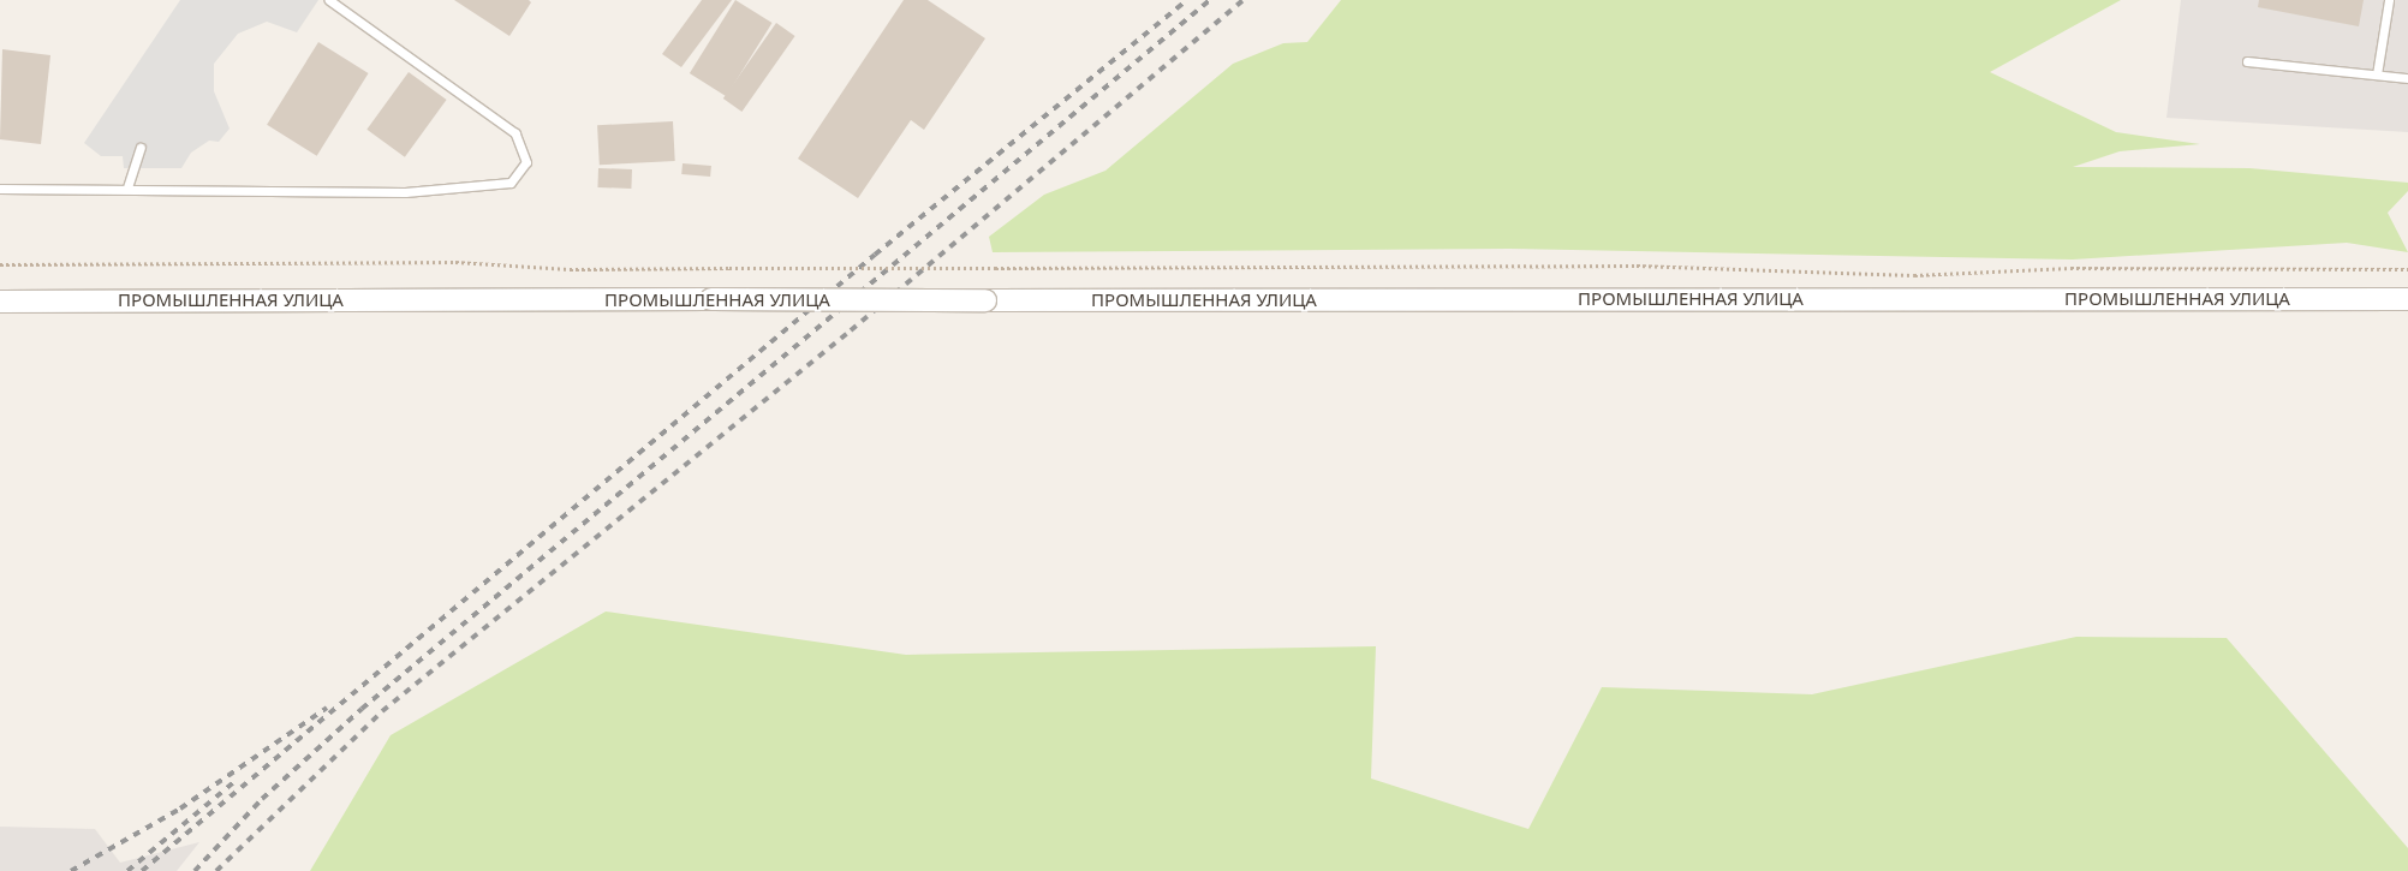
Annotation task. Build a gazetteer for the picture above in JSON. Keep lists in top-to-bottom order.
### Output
{
  "streets": {
    "street": ["ПРОМЫШЛЕННАЯ УЛИЦА"]
  }
}
